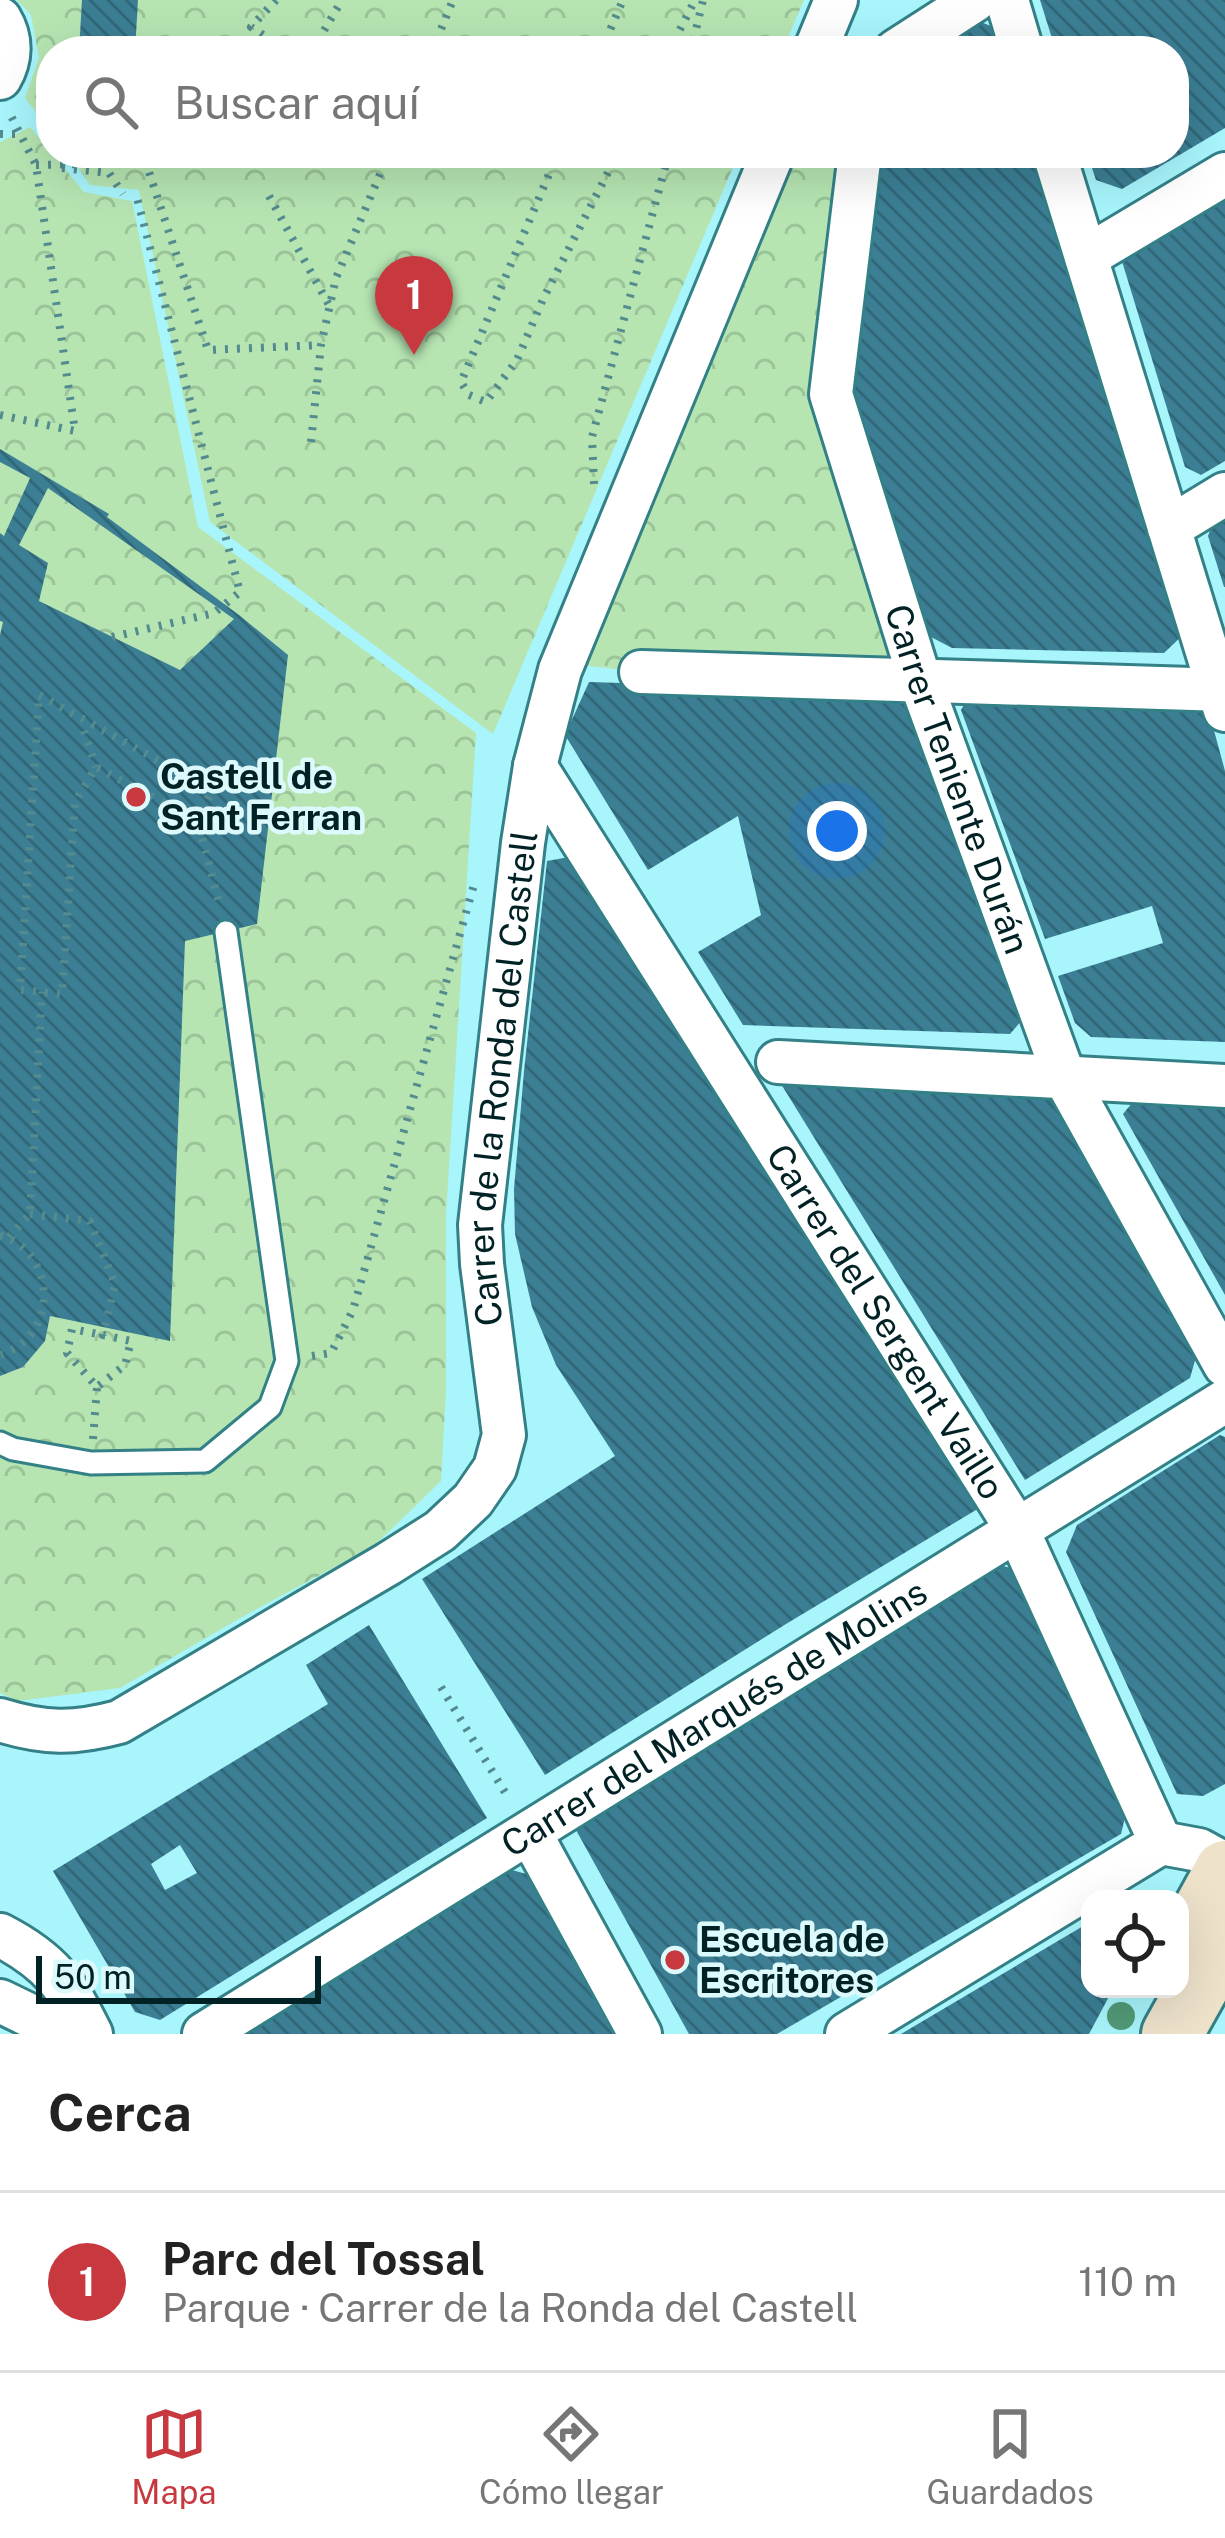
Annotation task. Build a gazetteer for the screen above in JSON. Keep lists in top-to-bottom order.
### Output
{
  "streets": {
    "street": [
      "Carrer Teniente Durán",
      "Carrer de la Ronda del Castell",
      "Carrer del Sergent Vaillo",
      "Carrer del Marqués de Molins"
    ]
  },
  "crossings": [
    ["Carrer de la Ronda del Castell", "Carrer del Sergent Vaillo"],
    ["Carrer del Sergent Vaillo", "Carrer del Marqués de Molins"]
  ],
  "places": ["Castell de Sant Ferran", "Escuela de Escritores"],
  "scale_bar": "50 m",
  "page": {
    "search": "Buscar aquí",
    "pins": "1",
    "scale": "50 m",
    "heading": "Cerca",
    "list": [
      {
        "mark": "1",
        "name": "Parc del Tossal",
        "note": "Parque · Carrer de la Ronda del Castell",
        "value": "110 m"
      }
    ],
    "nav": ["Mapa", "Cómo llegar", "Guardados"]
  }
}
